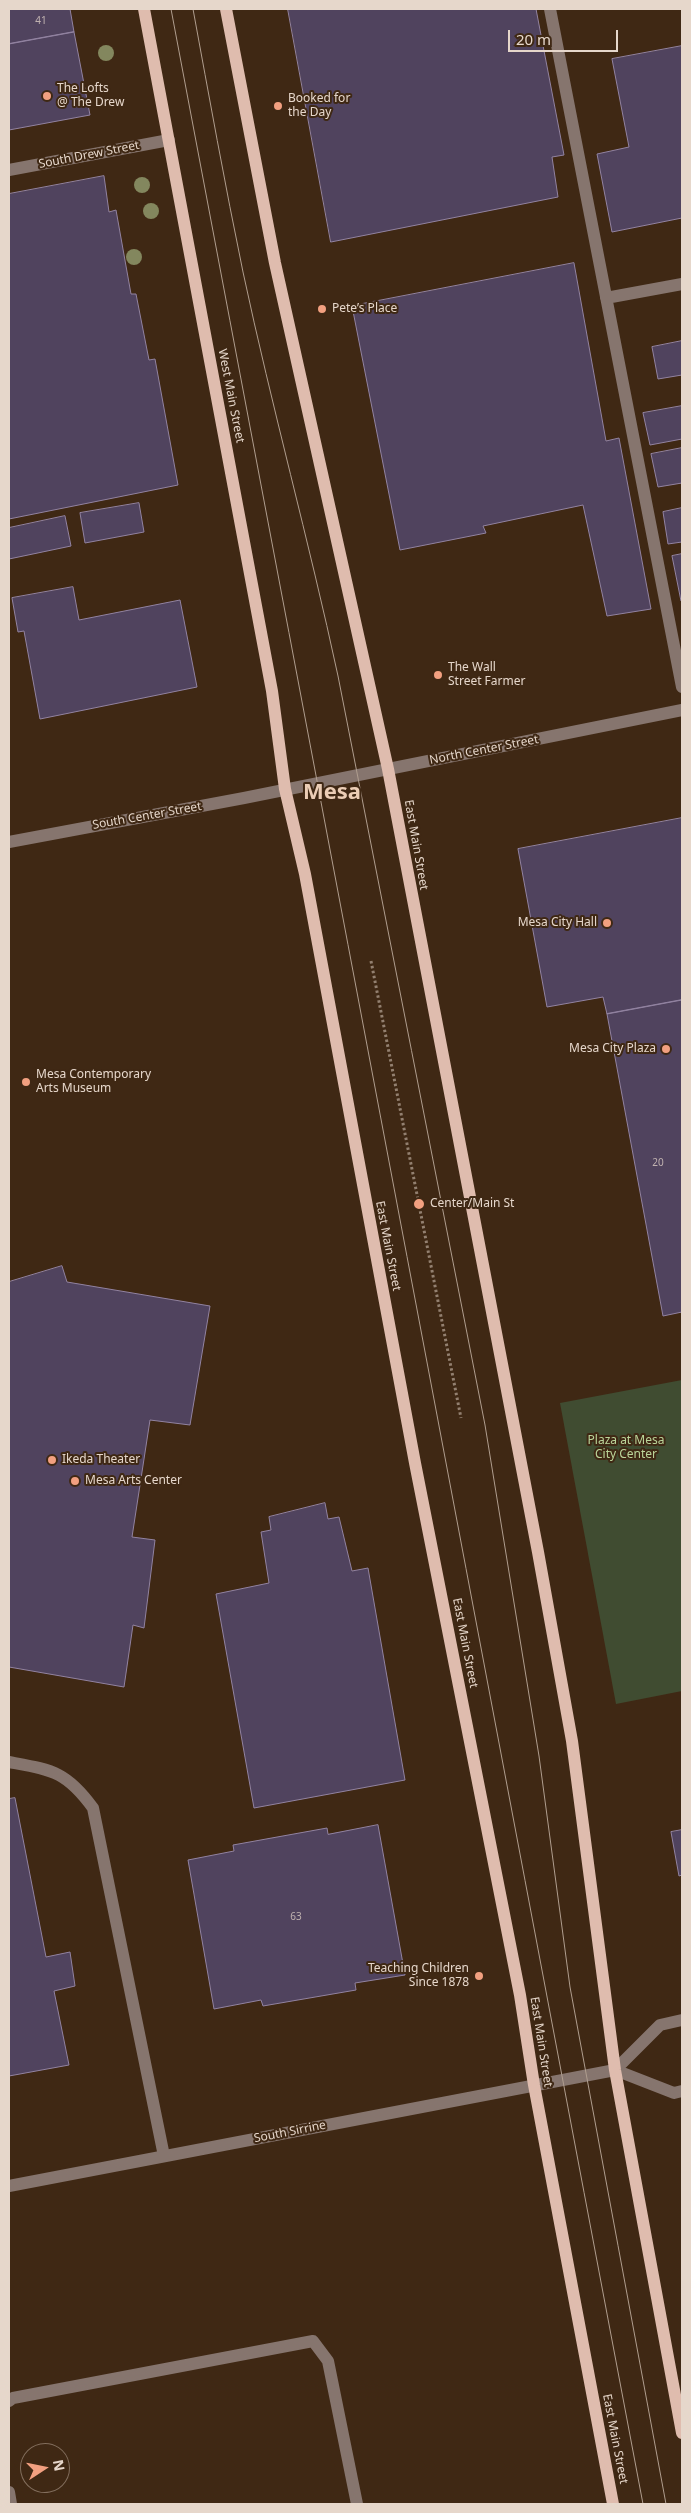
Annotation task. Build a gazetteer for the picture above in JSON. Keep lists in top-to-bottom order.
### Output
{
  "streets": {
    "main road": ["West Main Street", "East Main Street"],
    "street": [
      "South Drew Street",
      "North Center Street",
      "South Center Street",
      "South Sirrine"
    ]
  },
  "crossings": [
    ["South Drew Street", "West Main Street"],
    ["West Main Street", "North Center Street"],
    ["West Main Street", "South Center Street"],
    ["West Main Street", "East Main Street"],
    ["North Center Street", "South Center Street"],
    ["North Center Street", "East Main Street"],
    ["South Center Street", "East Main Street"],
    ["East Main Street", "South Sirrine"]
  ],
  "districts": ["Mesa"],
  "parks": ["Plaza at Mesa City Center"],
  "places": [
    "The Lofts @ The Drew",
    "Booked for the Day",
    "Pete’s Place",
    "The Wall Street Farmer",
    "Mesa City Hall",
    "Mesa City Plaza",
    "Mesa Contemporary Arts Museum",
    "Center/Main St",
    "Ikeda Theater",
    "Mesa Arts Center",
    "Teaching Children Since 1878"
  ],
  "house_numbers": ["41", "20", "63"],
  "scale_bar": "20 m",
  "north": "right"
}
